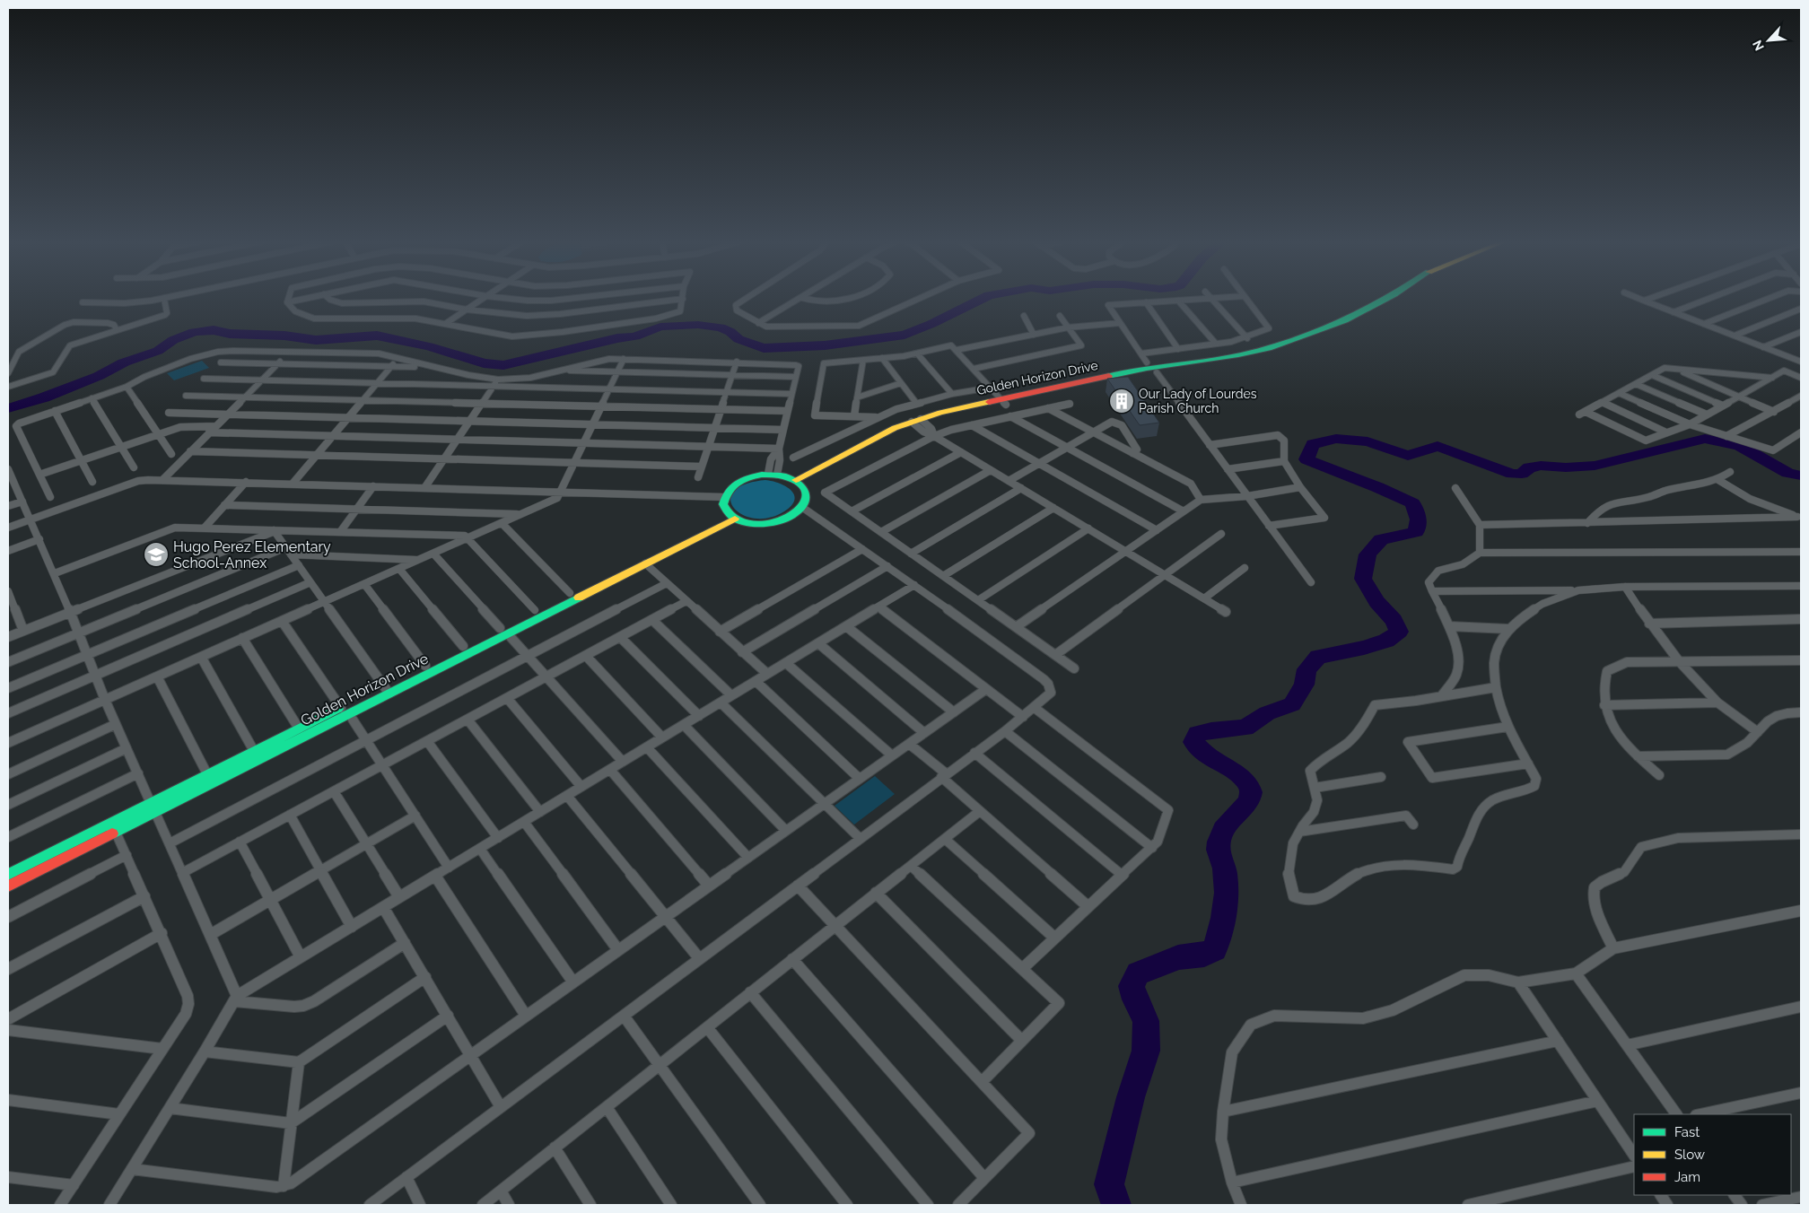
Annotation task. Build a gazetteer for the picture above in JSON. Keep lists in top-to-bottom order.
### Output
{
  "streets": {
    "street": ["Golden Horizon Drive"]
  },
  "places": {
    "building": ["Our Lady of Lourdes Parish Church"],
    "school or university": ["Hugo Perez Elementary School-Annex"]
  },
  "legend": ["Fast", "Slow", "Jam"],
  "north": "bottom left"
}
